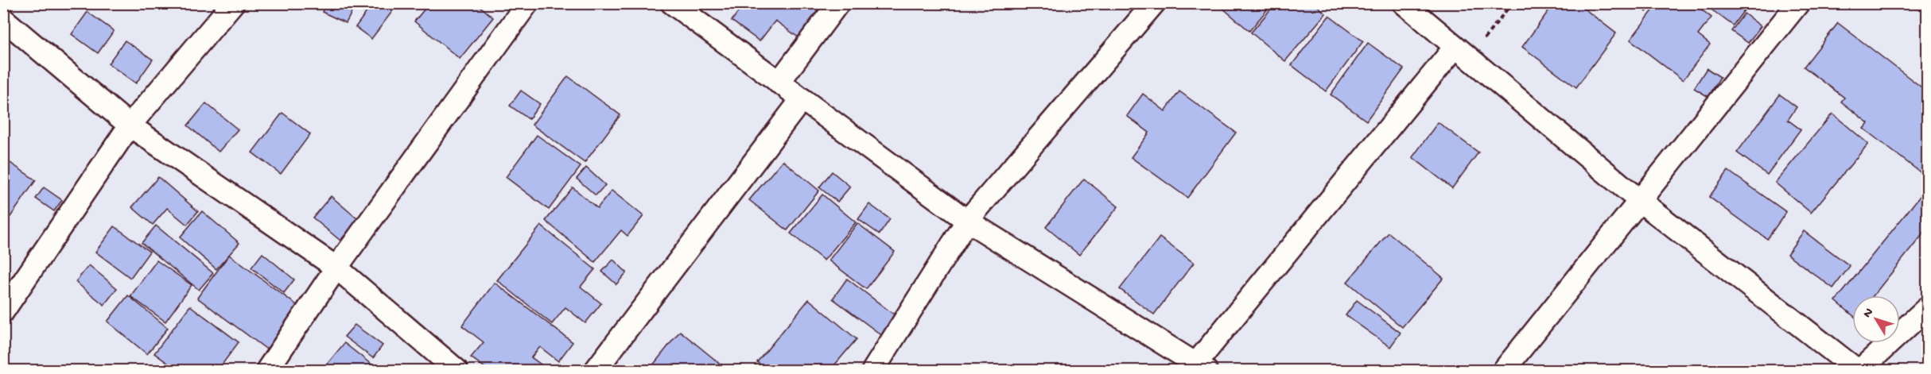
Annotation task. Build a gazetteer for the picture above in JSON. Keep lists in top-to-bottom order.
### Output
{
  "north": "top left"
}
